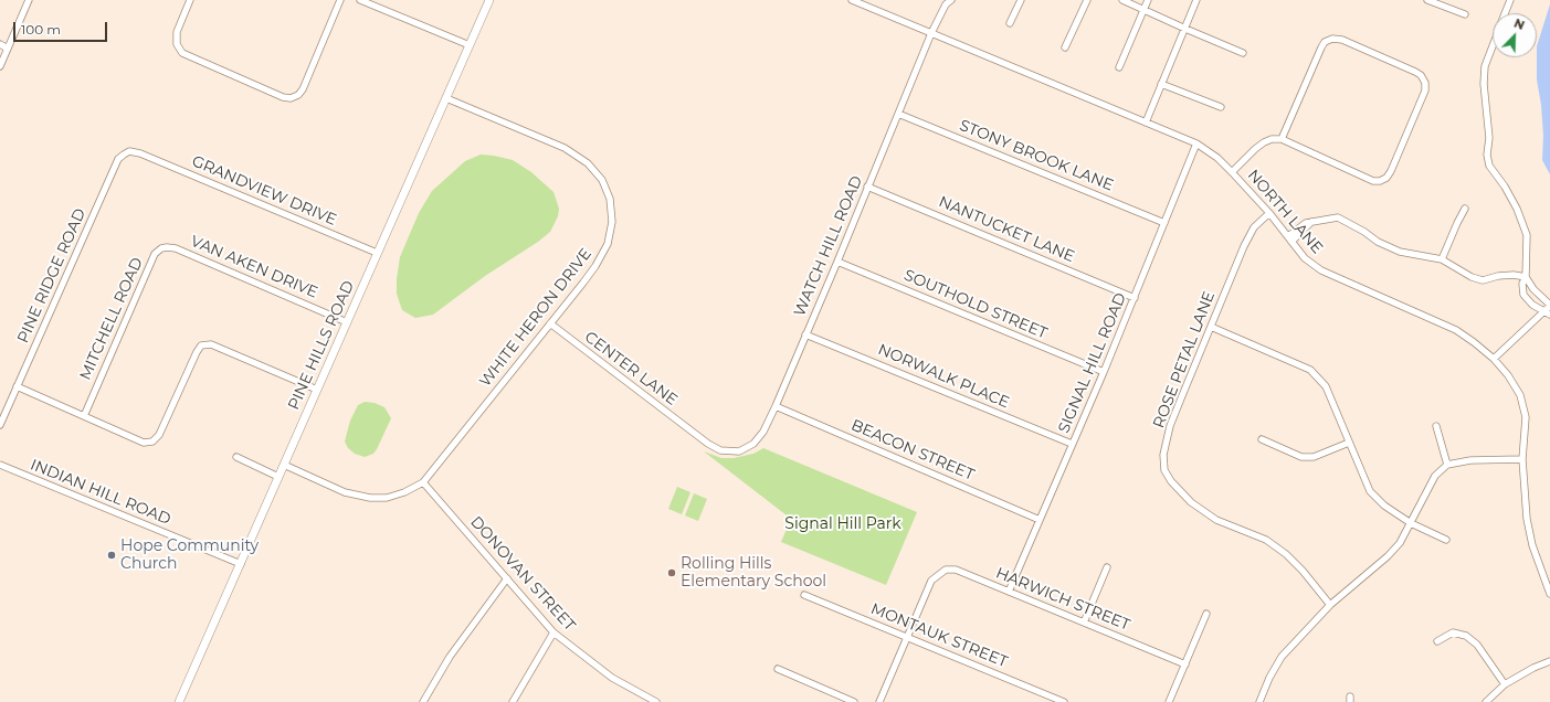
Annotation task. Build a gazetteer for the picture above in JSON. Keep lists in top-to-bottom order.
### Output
{
  "streets": {
    "main road": ["PINE HILLS ROAD"],
    "street": [
      "STONY BROOK LANE",
      "GRANDVIEW DRIVE",
      "NORTH LANE",
      "NANTUCKET LANE",
      "WATCH HILL ROAD",
      "VAN AKEN DRIVE",
      "PINE RIDGE ROAD",
      "SOUTHOLD STREET",
      "WHITE HERON DRIVE",
      "MITCHELL ROAD",
      "ROSE PETAL LANE",
      "SIGNAL HILL ROAD",
      "CENTER LANE",
      "NORWALK PLACE",
      "BEACON STREET",
      "INDIAN HILL ROAD",
      "DONOVAN STREET",
      "HARWICH STREET",
      "MONTAUK STREET"
    ]
  },
  "crossings": [
    ["STONY BROOK LANE", "WATCH HILL ROAD"],
    ["STONY BROOK LANE", "SIGNAL HILL ROAD"],
    ["GRANDVIEW DRIVE", "PINE RIDGE ROAD"],
    ["GRANDVIEW DRIVE", "PINE HILLS ROAD"],
    ["NORTH LANE", "WATCH HILL ROAD"],
    ["NORTH LANE", "ROSE PETAL LANE"],
    ["NORTH LANE", "SIGNAL HILL ROAD"],
    ["NANTUCKET LANE", "WATCH HILL ROAD"],
    ["NANTUCKET LANE", "SIGNAL HILL ROAD"],
    ["WATCH HILL ROAD", "SOUTHOLD STREET"],
    ["WATCH HILL ROAD", "CENTER LANE"],
    ["WATCH HILL ROAD", "NORWALK PLACE"],
    ["WATCH HILL ROAD", "BEACON STREET"],
    ["VAN AKEN DRIVE", "MITCHELL ROAD"],
    ["VAN AKEN DRIVE", "PINE HILLS ROAD"],
    ["SOUTHOLD STREET", "SIGNAL HILL ROAD"],
    ["WHITE HERON DRIVE", "PINE HILLS ROAD"],
    ["WHITE HERON DRIVE", "CENTER LANE"],
    ["WHITE HERON DRIVE", "DONOVAN STREET"],
    ["PINE HILLS ROAD", "INDIAN HILL ROAD"],
    ["SIGNAL HILL ROAD", "NORWALK PLACE"],
    ["SIGNAL HILL ROAD", "BEACON STREET"],
    ["SIGNAL HILL ROAD", "HARWICH STREET"],
    ["HARWICH STREET", "MONTAUK STREET"]
  ],
  "parks": ["Signal Hill Park"],
  "places": ["Hope Community Church", "Rolling Hills Elementary School"],
  "scale_bar": "100 m",
  "north": "top right"
}
